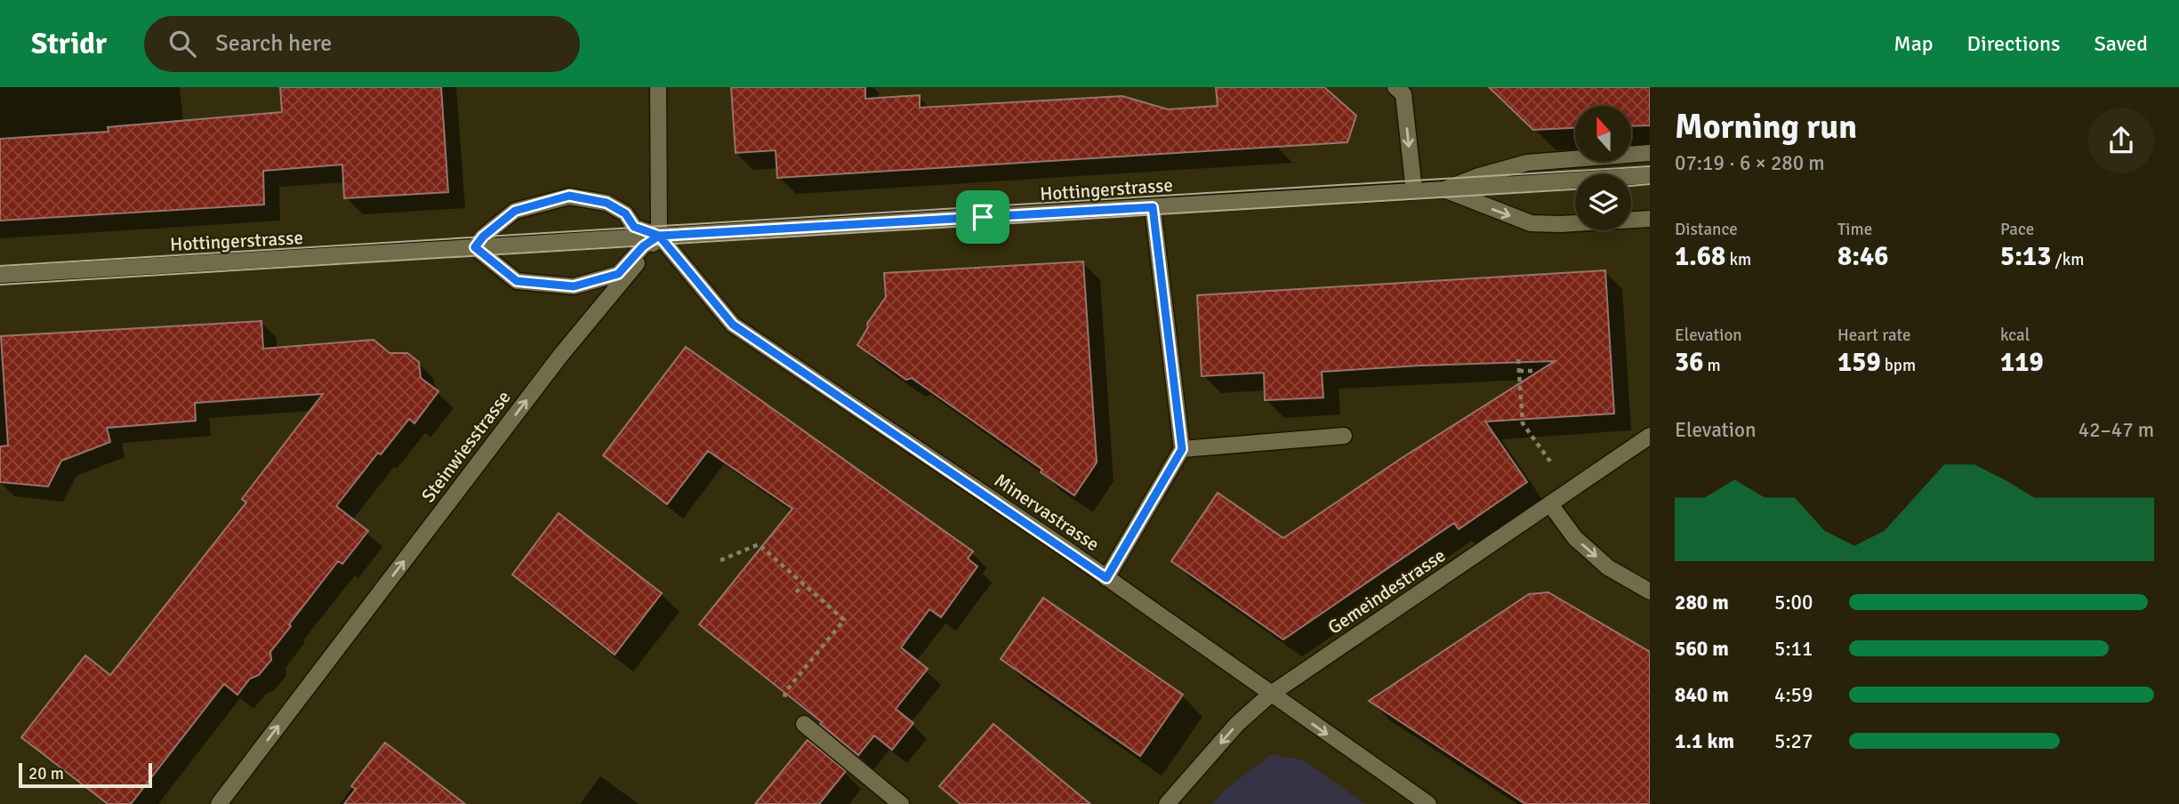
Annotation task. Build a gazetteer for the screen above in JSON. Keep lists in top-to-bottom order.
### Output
{
  "streets": {
    "street": [
      "Hottingerstrasse",
      "Steinwiesstrasse",
      "Minervastrasse",
      "Gemeindestrasse"
    ]
  },
  "crossings": [
    ["Hottingerstrasse", "Steinwiesstrasse"],
    ["Hottingerstrasse", "Minervastrasse"],
    ["Steinwiesstrasse", "Minervastrasse"],
    ["Minervastrasse", "Gemeindestrasse"]
  ],
  "one_way": ["Steinwiesstrasse"],
  "scale_bar": "20 m",
  "north": "top",
  "page": {
    "header": "Stridr",
    "search": "Search here",
    "nav": ["Map", "Directions", "Saved"],
    "heading": ["Morning run", "07:19 · 6 × 280 m"],
    "stats": [
      ["Distance", "1.68 km"],
      ["Time", "8:46"],
      ["Pace", "5:13 /km"],
      ["Elevation", "36 m"],
      ["Heart rate", "159 bpm"],
      ["kcal", "119"]
    ],
    "chart": ["Elevation", "42–47 m"],
    "list": [
      {
        "name": "280 m",
        "note": "5:00"
      },
      {
        "name": "560 m",
        "note": "5:11"
      },
      {
        "name": "840 m",
        "note": "4:59"
      },
      {
        "name": "1.1 km",
        "note": "5:27"
      }
    ],
    "scale": "20 m"
  }
}
